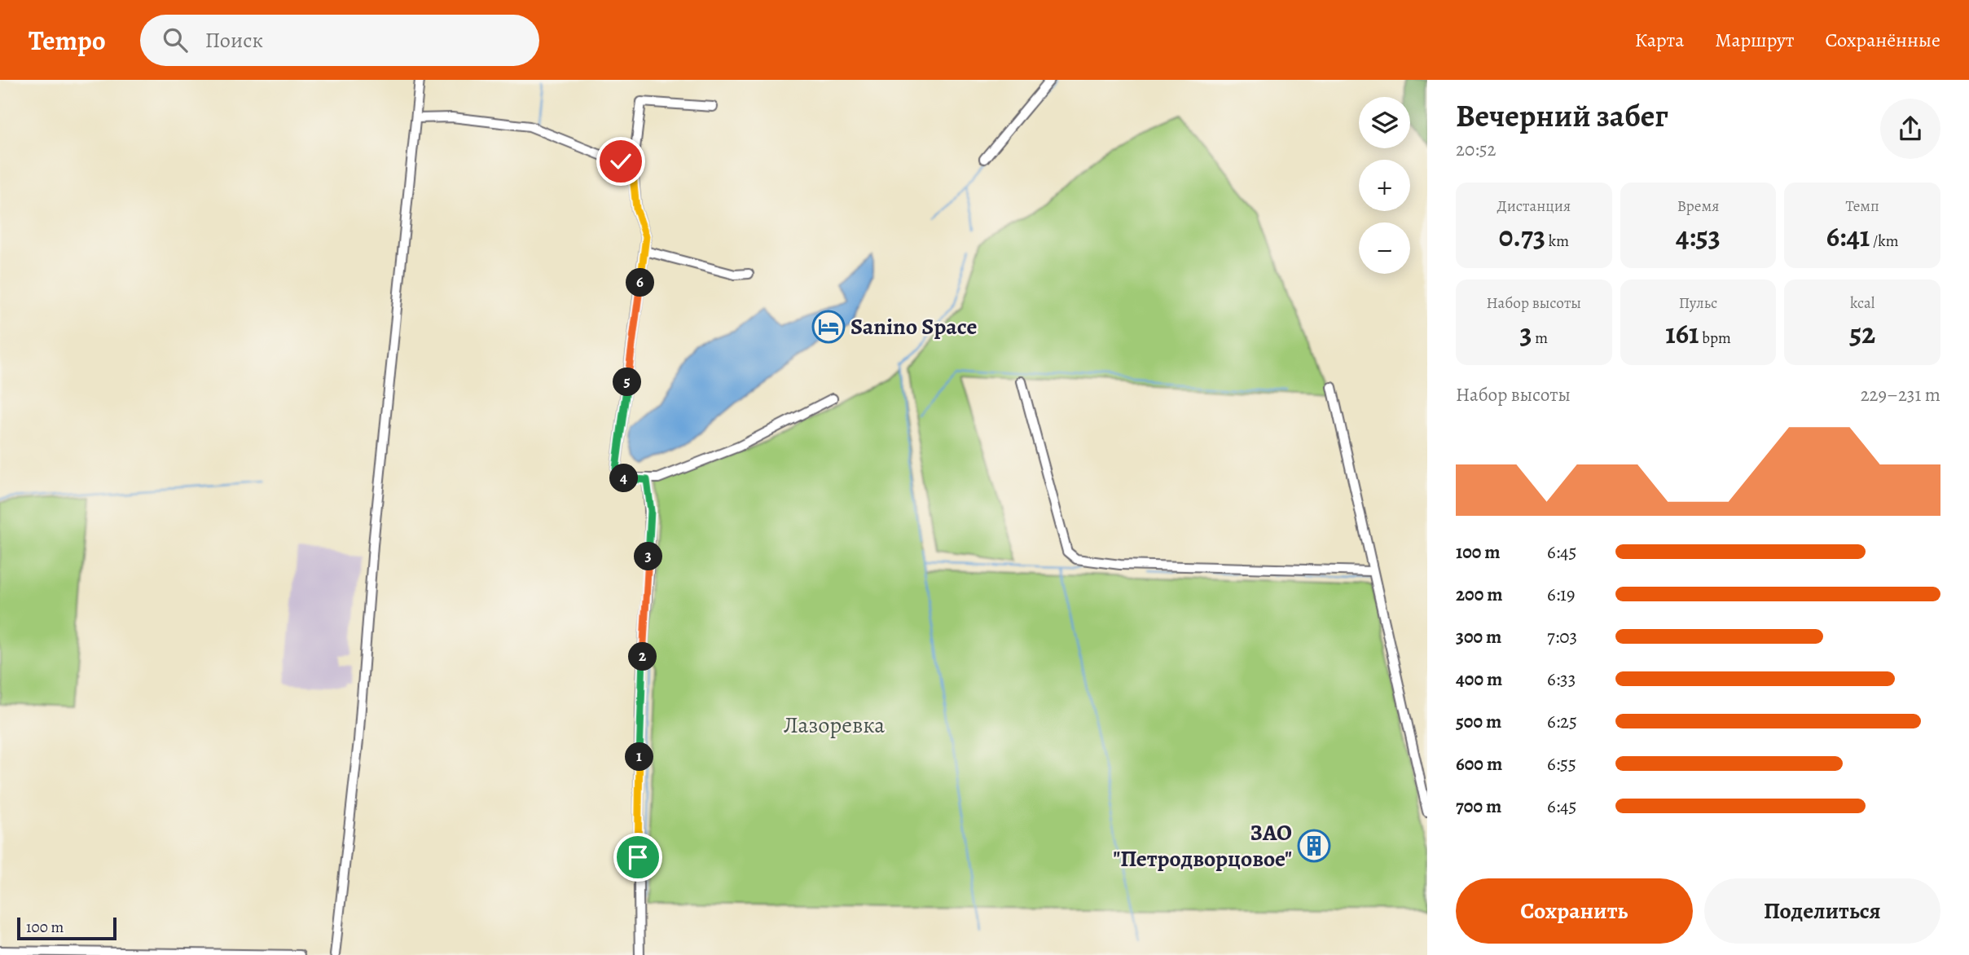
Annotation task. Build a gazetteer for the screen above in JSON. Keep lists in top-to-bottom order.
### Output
{
  "parks": ["Лазоревка"],
  "places": {
    "hotel": ["Sanino Space"],
    "building": ["ЗАО \"Петродворцовое\""]
  },
  "scale_bar": "100 m",
  "page": {
    "header": "Tempo",
    "search": "Поиск",
    "nav": ["Карта", "Маршрут", "Сохранённые"],
    "heading": ["Вечерний забег", "20:52"],
    "map_buttons": ["+", "−"],
    "stats": [
      ["Дистанция", "0.73 km"],
      ["Время", "4:53"],
      ["Темп", "6:41 /km"],
      ["Набор высоты", "3 m"],
      ["Пульс", "161 bpm"],
      ["kcal", "52"]
    ],
    "pins": [
      "6",
      "5",
      "4",
      "3",
      "2",
      "1"
    ],
    "chart": ["Набор высоты", "229–231 m"],
    "list": [
      {
        "name": "100 m",
        "note": "6:45"
      },
      {
        "name": "200 m",
        "note": "6:19"
      },
      {
        "name": "300 m",
        "note": "7:03"
      },
      {
        "name": "400 m",
        "note": "6:33"
      },
      {
        "name": "500 m",
        "note": "6:25"
      },
      {
        "name": "600 m",
        "note": "6:55"
      },
      {
        "name": "700 m",
        "note": "6:45"
      }
    ],
    "buttons": ["Сохранить", "Поделиться"],
    "scale": "100 m"
  }
}
